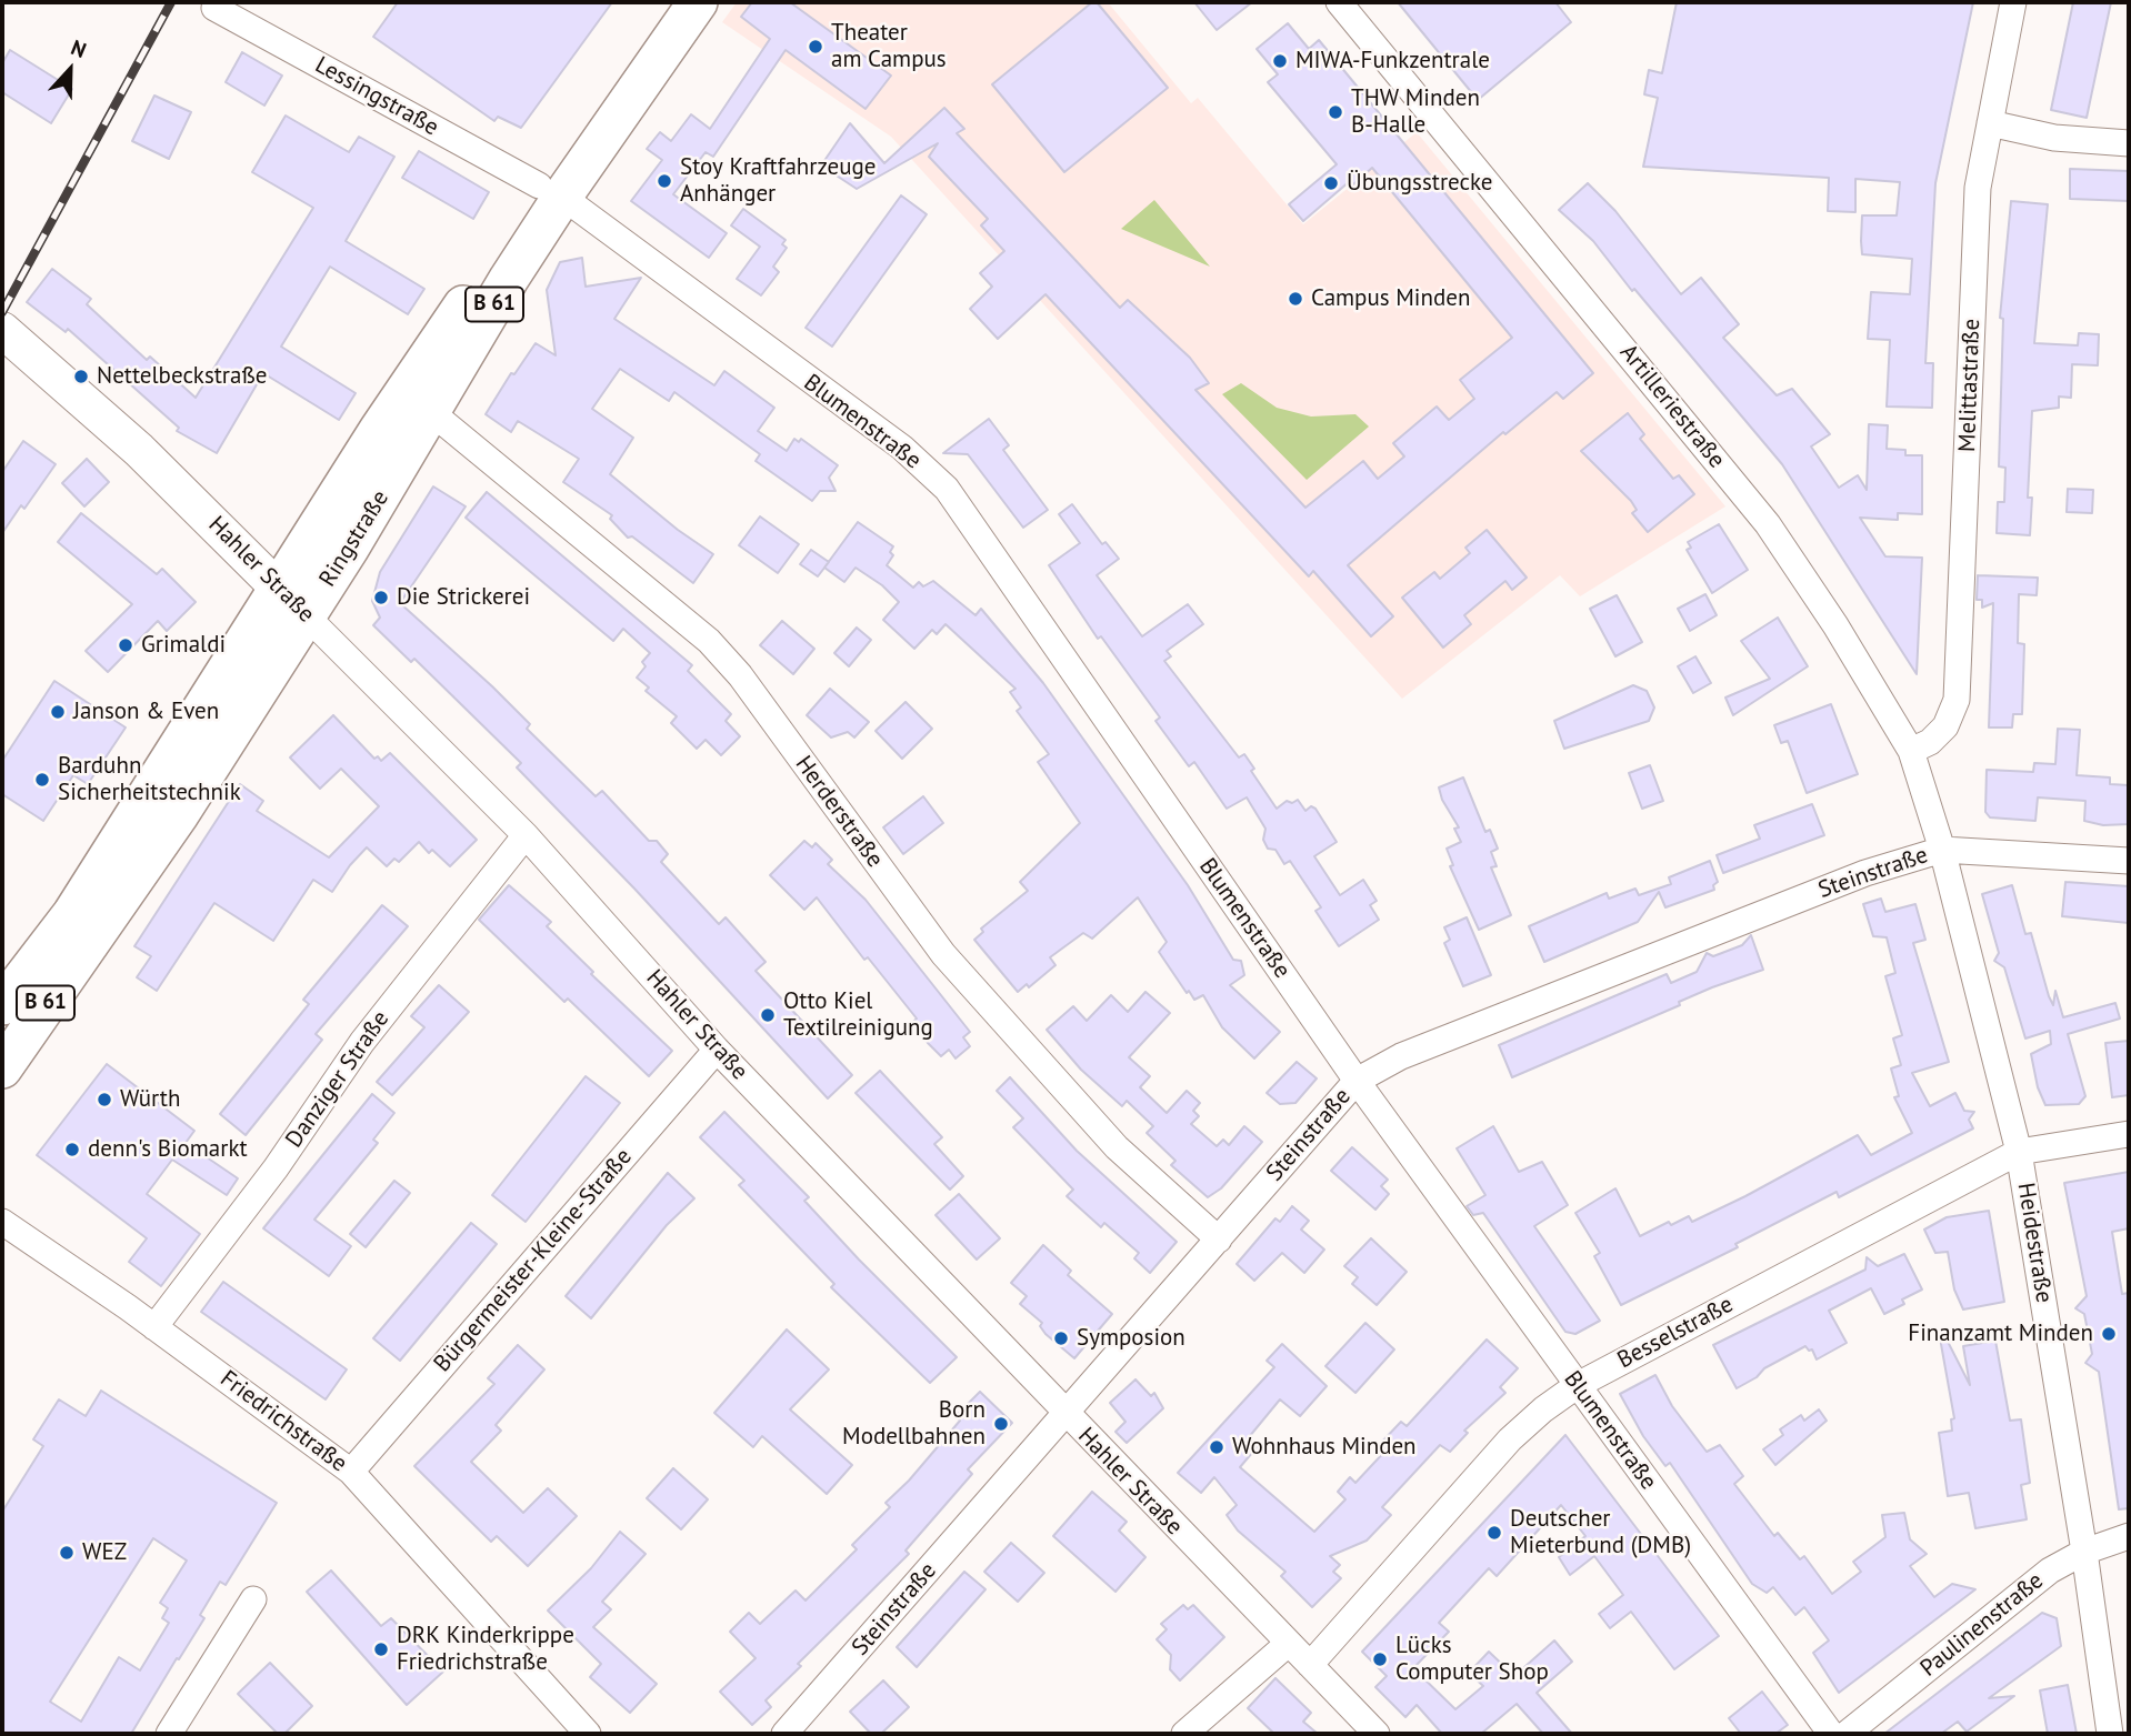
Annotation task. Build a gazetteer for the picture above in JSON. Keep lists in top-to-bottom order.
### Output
{
  "streets": {
    "main road": ["B 61", "Ringstraße"],
    "street": [
      "Lessingstraße",
      "Melittastraße",
      "Artilleriestraße",
      "Blumenstraße",
      "Hahler Straße",
      "Herderstraße",
      "Steinstraße",
      "Danziger Straße",
      "Heidestraße",
      "Bürgermeister-Kleine-Straße",
      "Besselstraße",
      "Friedrichstraße",
      "Paulinenstraße"
    ]
  },
  "crossings": [
    ["Lessingstraße", "Blumenstraße"],
    ["Lessingstraße", "Ringstraße"],
    ["Melittastraße", "Artilleriestraße"],
    ["Artilleriestraße", "Steinstraße"],
    ["Artilleriestraße", "Heidestraße"],
    ["Blumenstraße", "Ringstraße"],
    ["Blumenstraße", "Steinstraße"],
    ["Blumenstraße", "Besselstraße"],
    ["Ringstraße", "Hahler Straße"],
    ["Ringstraße", "Herderstraße"],
    ["Hahler Straße", "Steinstraße"],
    ["Hahler Straße", "Danziger Straße"],
    ["Hahler Straße", "Bürgermeister-Kleine-Straße"],
    ["Hahler Straße", "Besselstraße"],
    ["Herderstraße", "Steinstraße"],
    ["Steinstraße", "Heidestraße"],
    ["Danziger Straße", "Friedrichstraße"],
    ["Heidestraße", "Besselstraße"],
    ["Heidestraße", "Paulinenstraße"],
    ["Bürgermeister-Kleine-Straße", "Friedrichstraße"]
  ],
  "places": [
    "Theater am Campus",
    "MIWA-Funkzentrale",
    "THW Minden B-Halle",
    "Stoy Kraftfahrzeuge Anhänger",
    "Übungsstrecke",
    "Campus Minden",
    "Nettelbeckstraße",
    "Die Strickerei",
    "Grimaldi",
    "Janson & Even",
    "Barduhn Sicherheitstechnik",
    "Otto Kiel Textilreinigung",
    "Würth",
    "denn's Biomarkt",
    "Finanzamt Minden",
    "Symposion",
    "Born Modellbahnen",
    "Wohnhaus Minden",
    "Deutscher Mieterbund (DMB)",
    "WEZ",
    "DRK Kinderkrippe Friedrichstraße",
    "Lücks Computer Shop"
  ],
  "north": "top"
}
